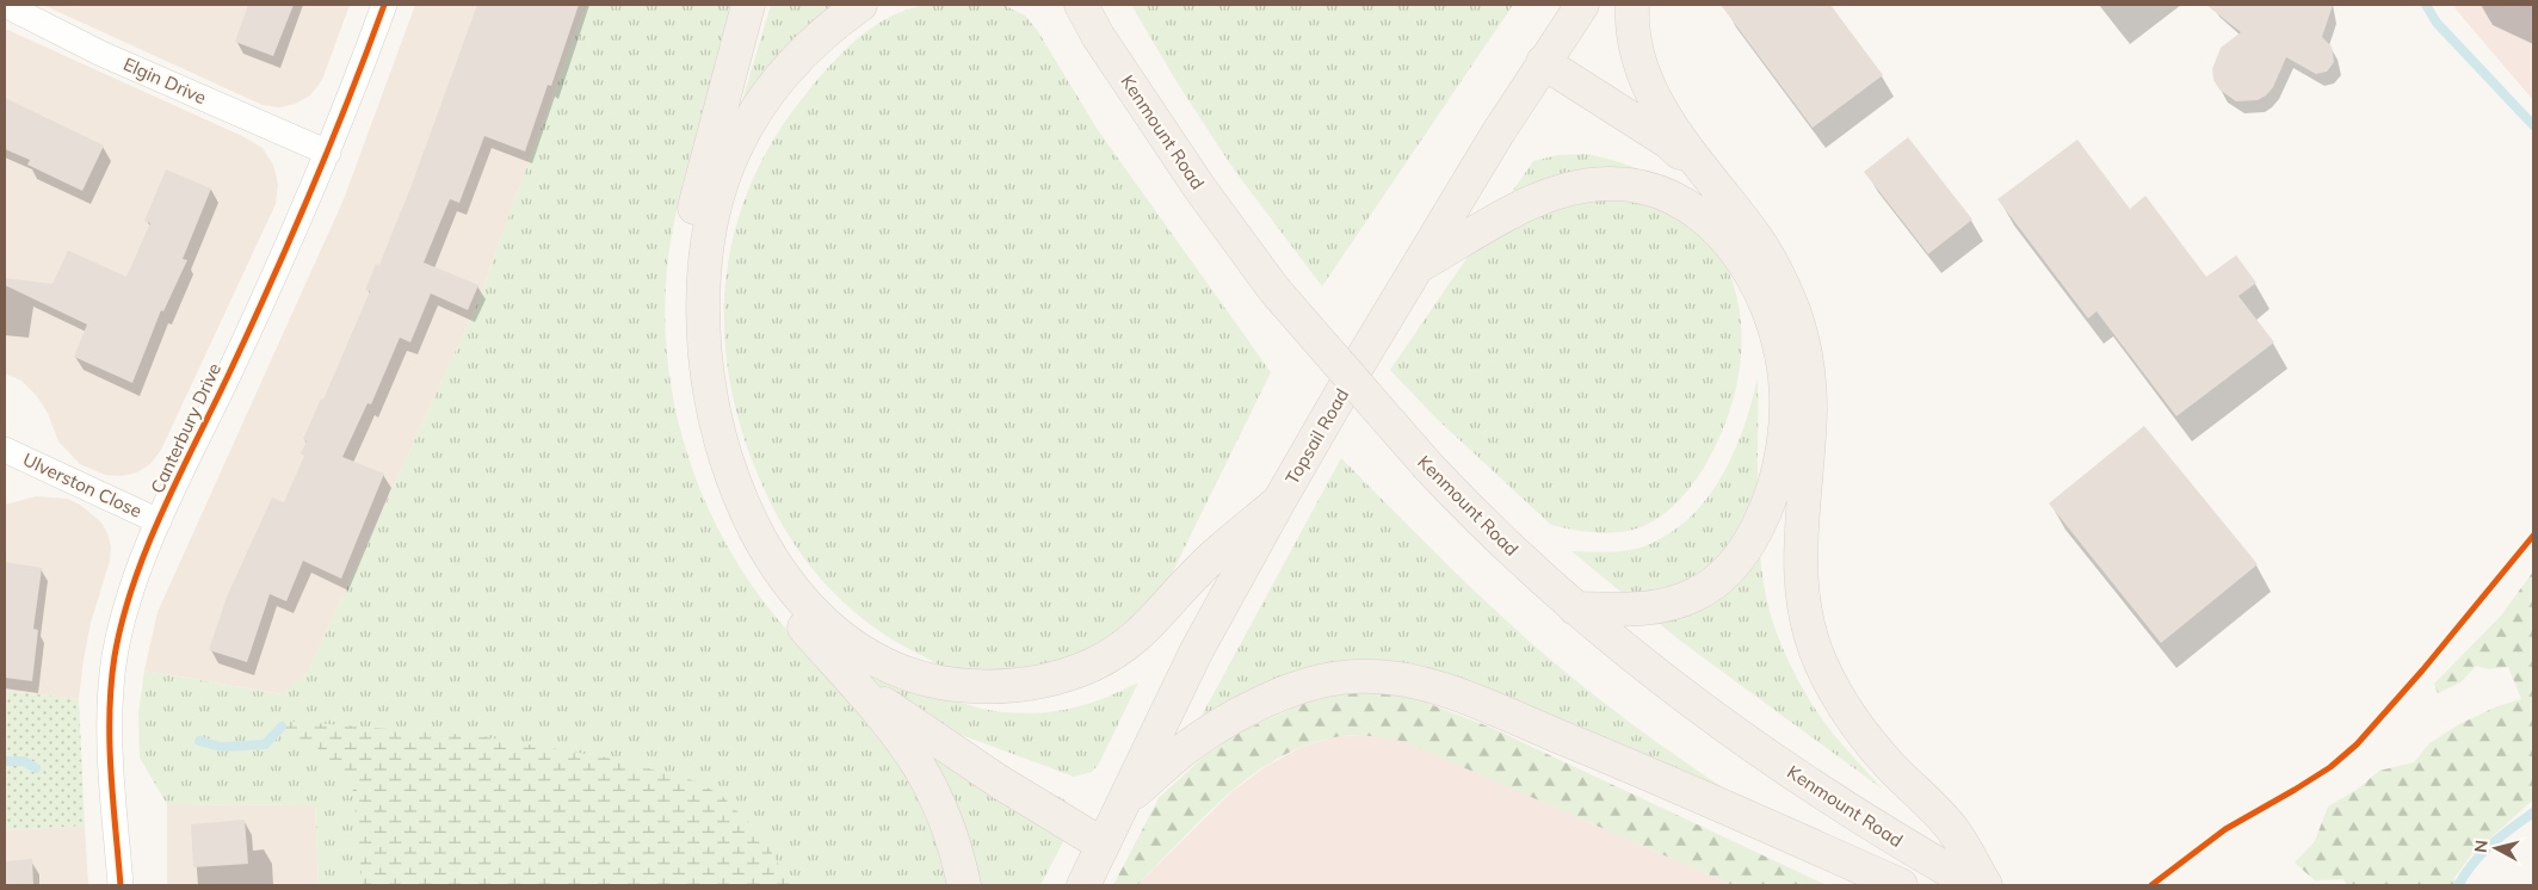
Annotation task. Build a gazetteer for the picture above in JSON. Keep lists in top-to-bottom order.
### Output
{
  "streets": {
    "main road": ["Kenmount Road", "Topsail Road"],
    "street": ["Elgin Drive", "Canterbury Drive", "Ulverston Close"]
  },
  "crossings": [
    ["Elgin Drive", "Canterbury Drive"],
    ["Canterbury Drive", "Ulverston Close"]
  ],
  "north": "left"
}
